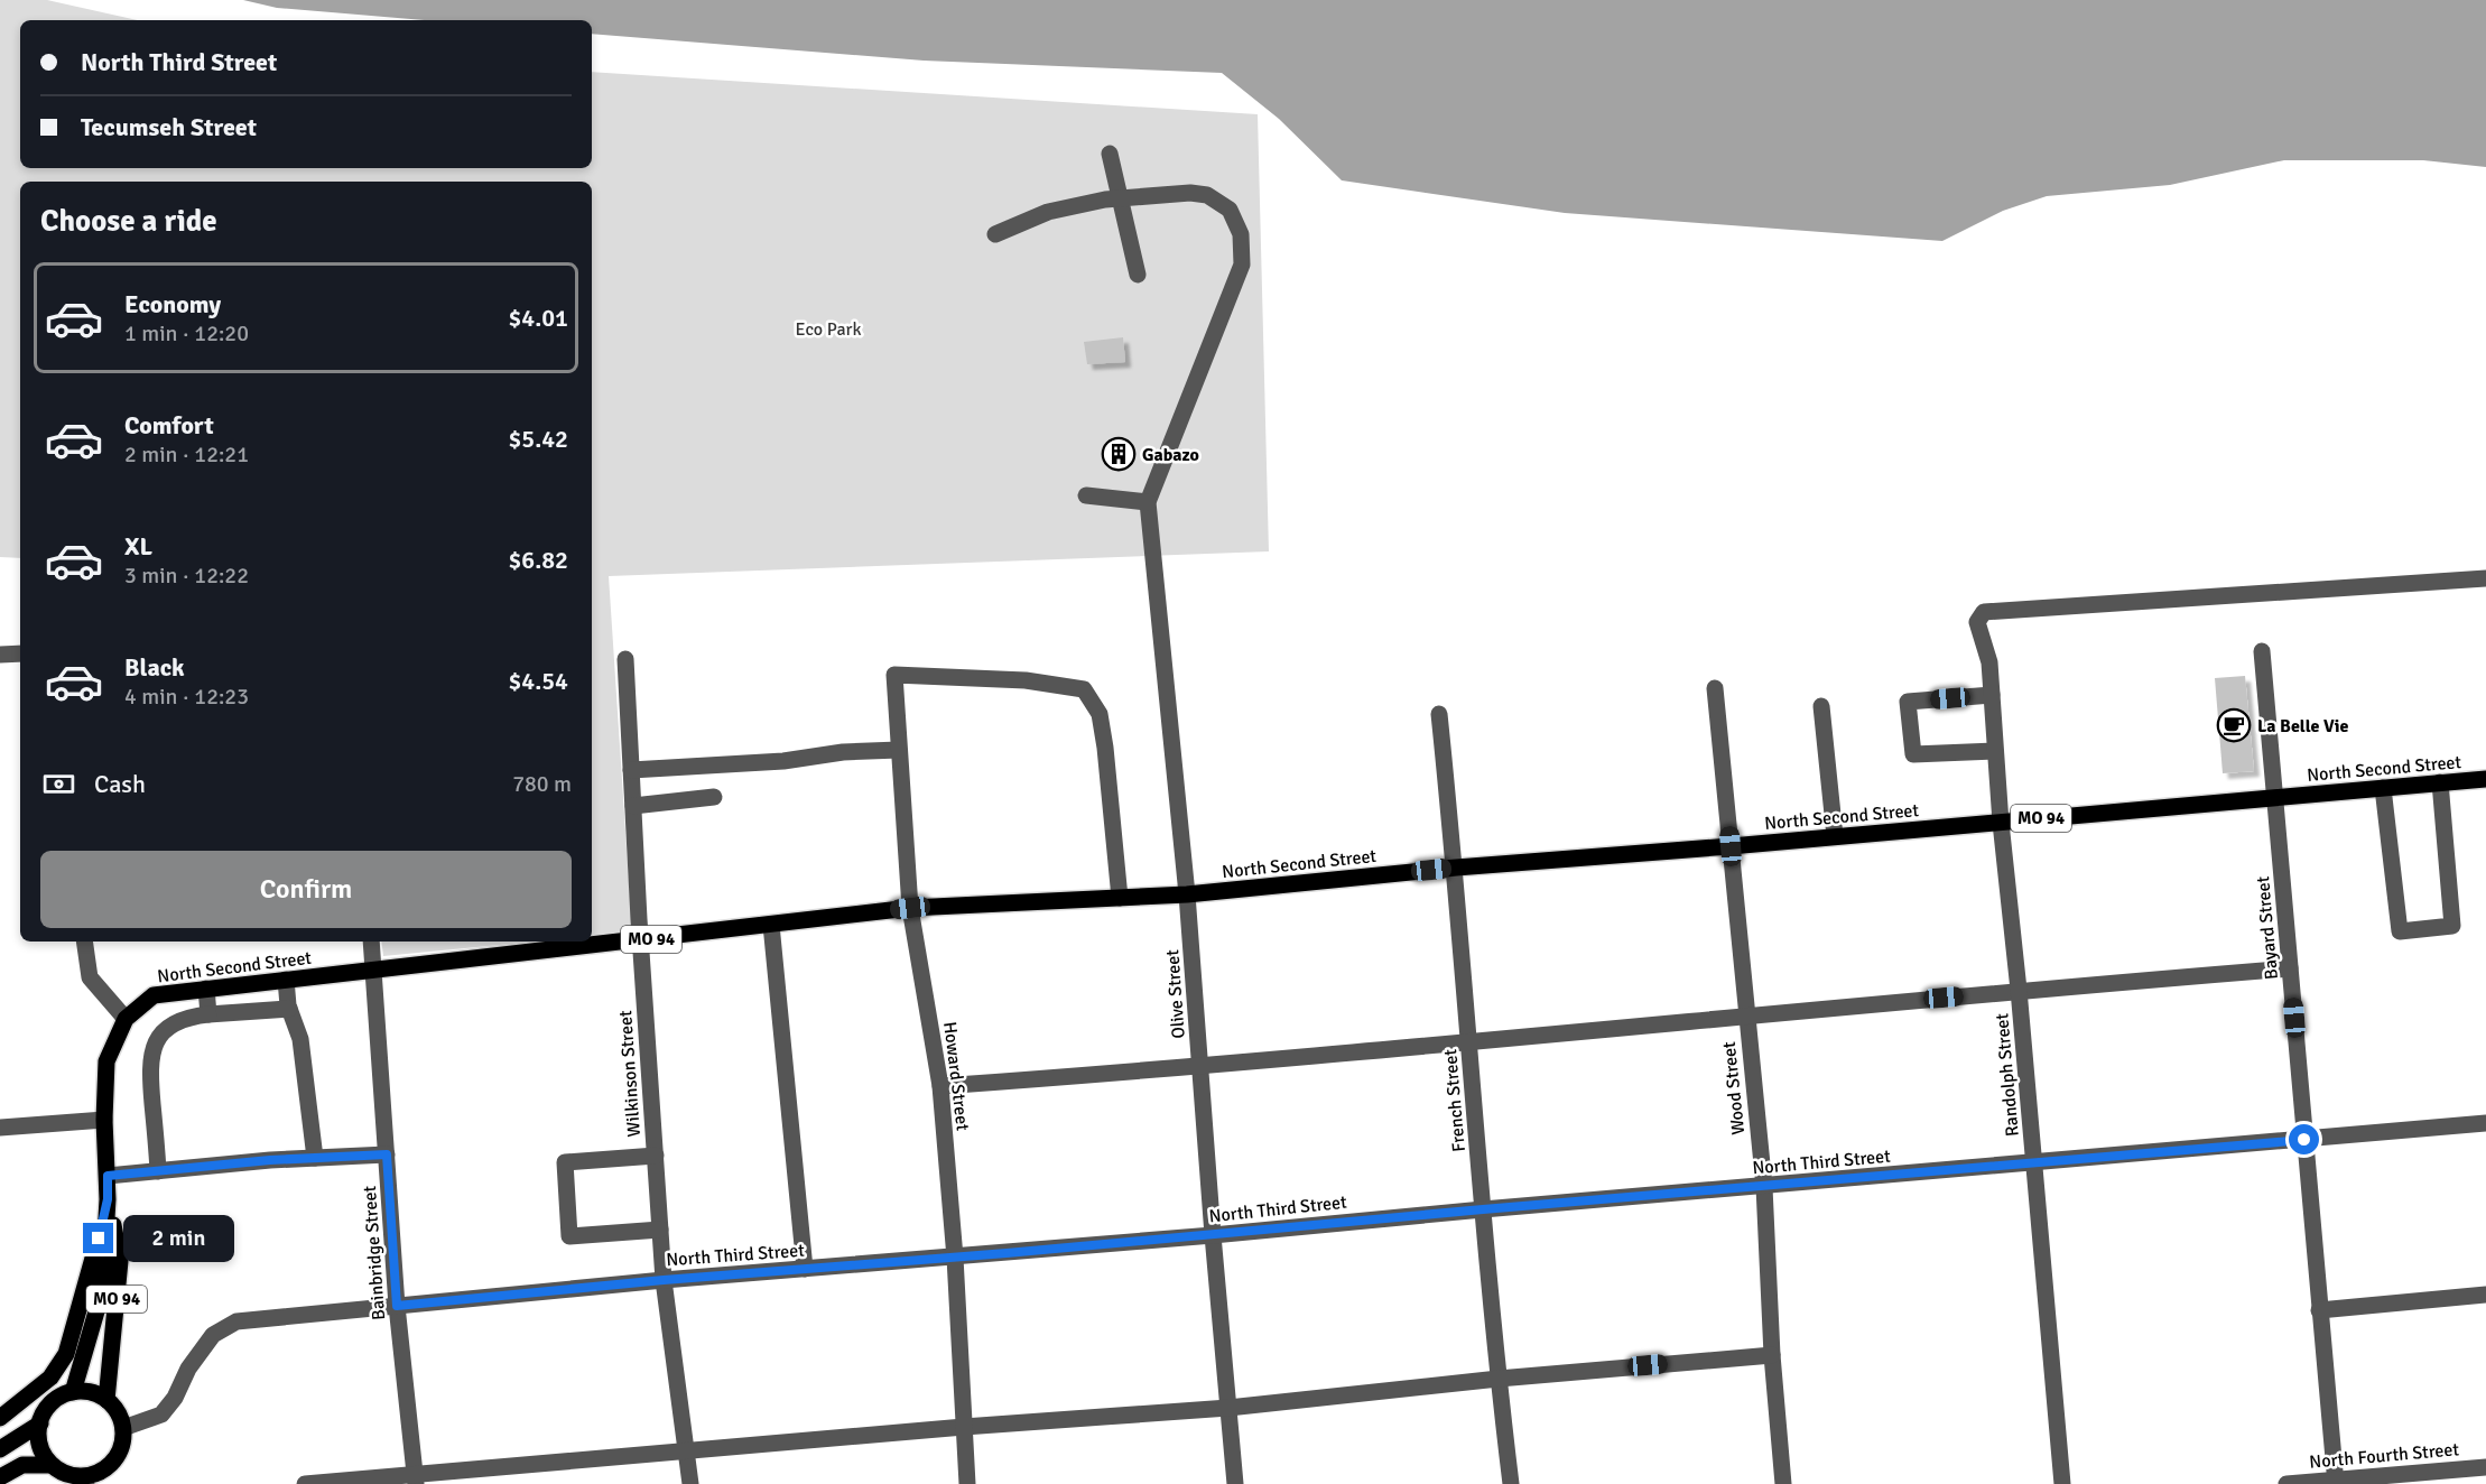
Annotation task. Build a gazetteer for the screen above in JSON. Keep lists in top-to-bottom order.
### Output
{
  "streets": {
    "main road": ["North Second Street", "MO 94"],
    "street": [
      "Bayard Street",
      "Olive Street",
      "Wilkinson Street",
      "Randolph Street",
      "Howard Street",
      "Wood Street",
      "French Street",
      "North Third Street",
      "Bainbridge Street",
      "North Fourth Street"
    ]
  },
  "crossings": [
    ["North Second Street", "MO 94"],
    ["North Second Street", "Bayard Street"],
    ["North Second Street", "Olive Street"],
    ["North Second Street", "Wilkinson Street"],
    ["North Second Street", "Randolph Street"],
    ["North Second Street", "Howard Street"],
    ["North Second Street", "Wood Street"],
    ["North Second Street", "French Street"],
    ["North Second Street", "Bainbridge Street"],
    ["MO 94", "North Third Street"],
    ["Bayard Street", "North Third Street"],
    ["Bayard Street", "North Fourth Street"],
    ["Olive Street", "North Third Street"],
    ["Wilkinson Street", "North Third Street"],
    ["Randolph Street", "North Third Street"],
    ["Howard Street", "North Third Street"],
    ["Wood Street", "North Third Street"],
    ["French Street", "North Third Street"],
    ["North Third Street", "Bainbridge Street"]
  ],
  "parks": ["Eco Park"],
  "places": {
    "building": ["Gabazo"],
    "cafe": ["La Belle Vie"]
  },
  "page": {
    "banner": ["North Third Street", "Tecumseh Street"],
    "heading": "Choose a ride",
    "list": [
      {
        "name": "Economy",
        "note": "1 min · 12:20",
        "value": "$4.01"
      },
      {
        "name": "Comfort",
        "note": "2 min · 12:21",
        "value": "$5.42"
      },
      {
        "name": "XL",
        "note": "3 min · 12:22",
        "value": "$6.82"
      },
      {
        "name": "Black",
        "note": "4 min · 12:23",
        "value": "$4.54"
      }
    ],
    "pay": ["Cash", "780 m"],
    "buttons": "Confirm",
    "bubble": "2 min"
  }
}
